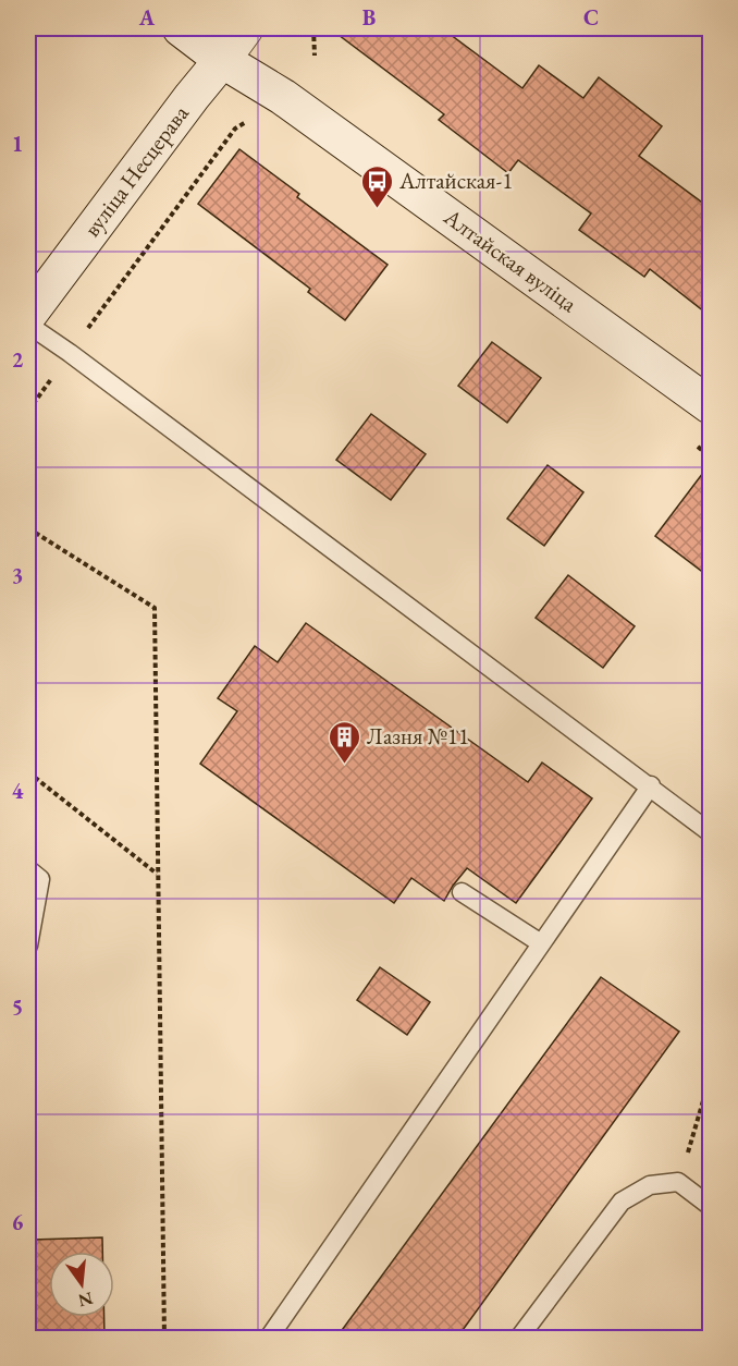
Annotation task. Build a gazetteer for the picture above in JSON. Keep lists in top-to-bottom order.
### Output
{
  "streets": {
    "main road": ["вуліца Несцерава", "Алтайская вуліца"]
  },
  "crossings": [
    ["вуліца Несцерава", "Алтайская вуліца"]
  ],
  "places": {
    "bus stop": ["Алтайская-1"],
    "building": ["Лазня №11"]
  },
  "north": "bottom",
  "grid": {
    "columns": ["A", "B", "C"],
    "rows": [
      "1",
      "2",
      "3",
      "4",
      "5",
      "6"
    ]
  }
}
